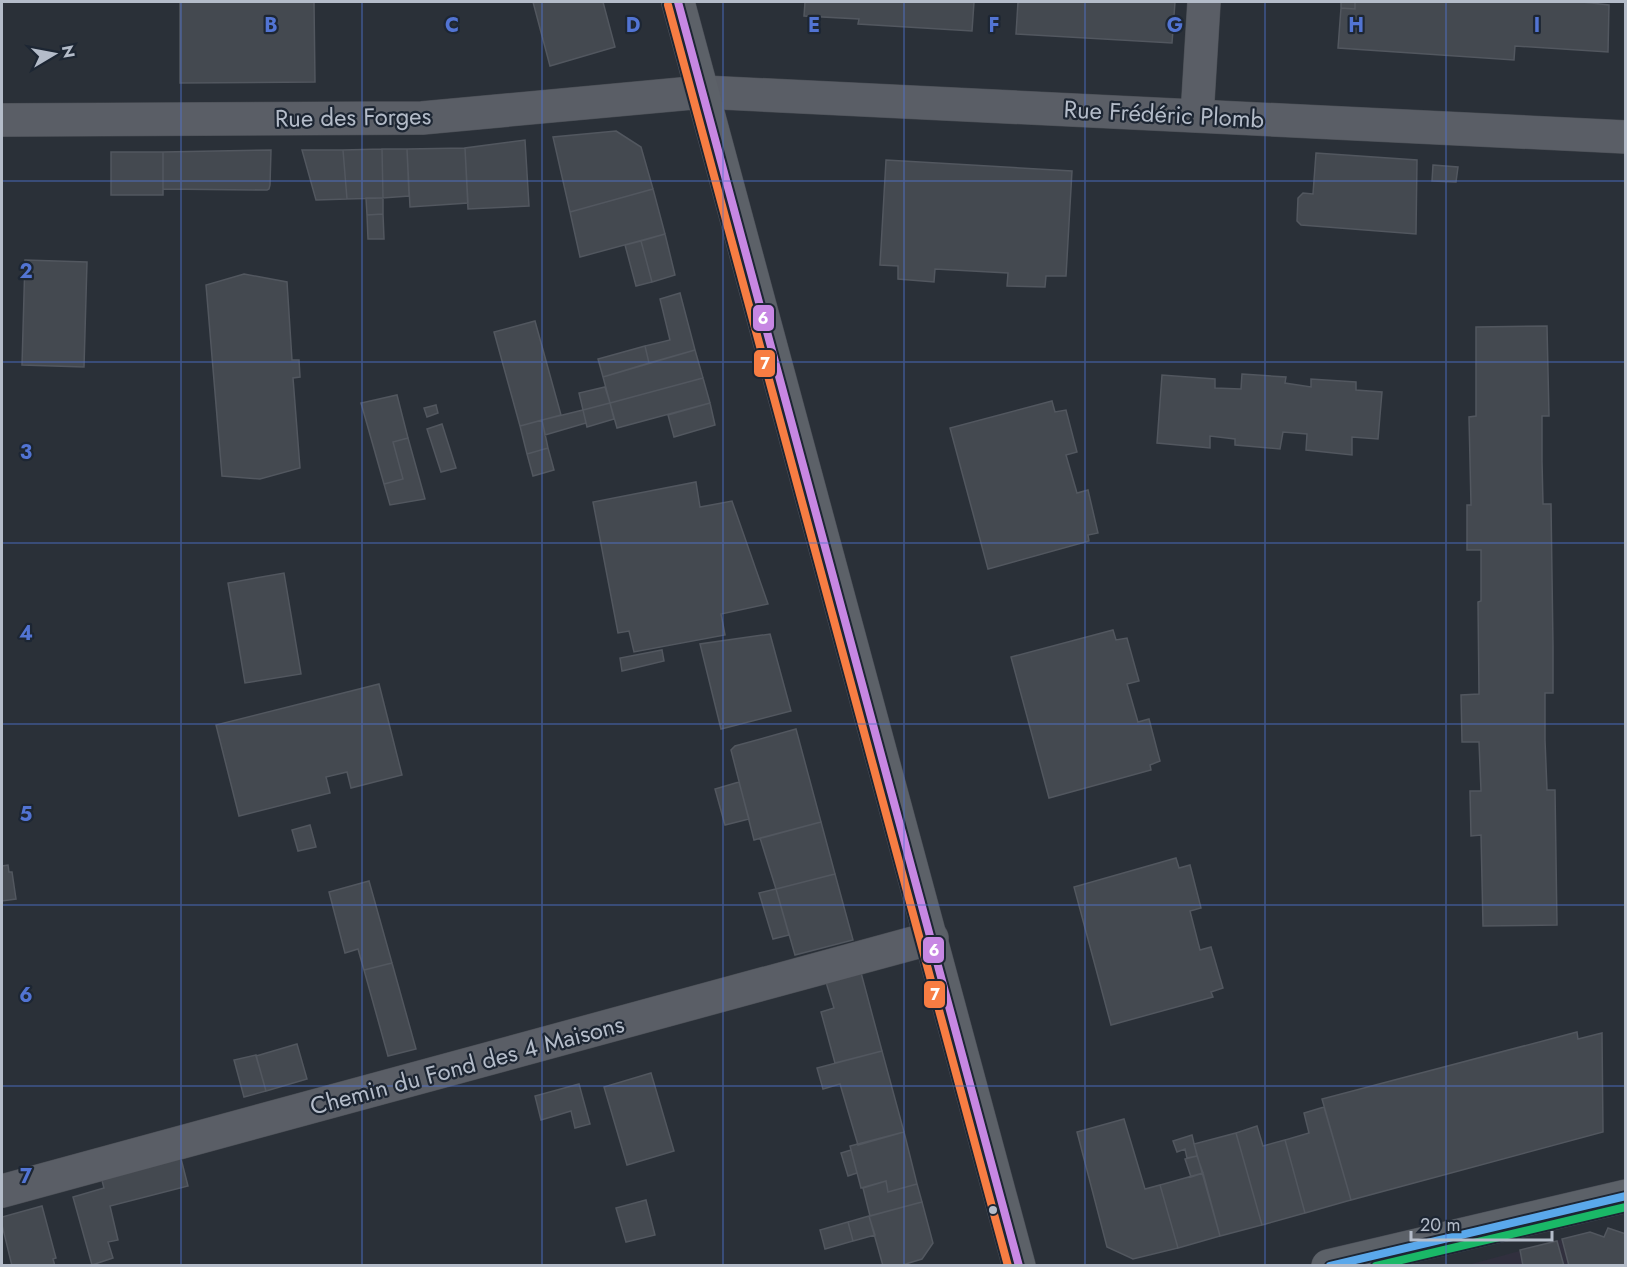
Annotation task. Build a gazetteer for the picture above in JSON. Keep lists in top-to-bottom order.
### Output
{
  "streets": {
    "street": ["Rue Frédéric Plomb", "Rue des Forges", "Chemin du Fond des 4 Maisons"]
  },
  "crossings": [
    ["Rue Frédéric Plomb", "Rue des Forges"]
  ],
  "lines": [
    "transit line 6",
    "transit line 7",
    "transit line 2",
    "transit line 3"
  ],
  "scale_bar": "20 m",
  "north": "right",
  "grid": {
    "columns": [
      "B",
      "C",
      "D",
      "E",
      "F",
      "G",
      "H",
      "I"
    ],
    "rows": [
      "2",
      "3",
      "4",
      "5",
      "6",
      "7"
    ]
  }
}
